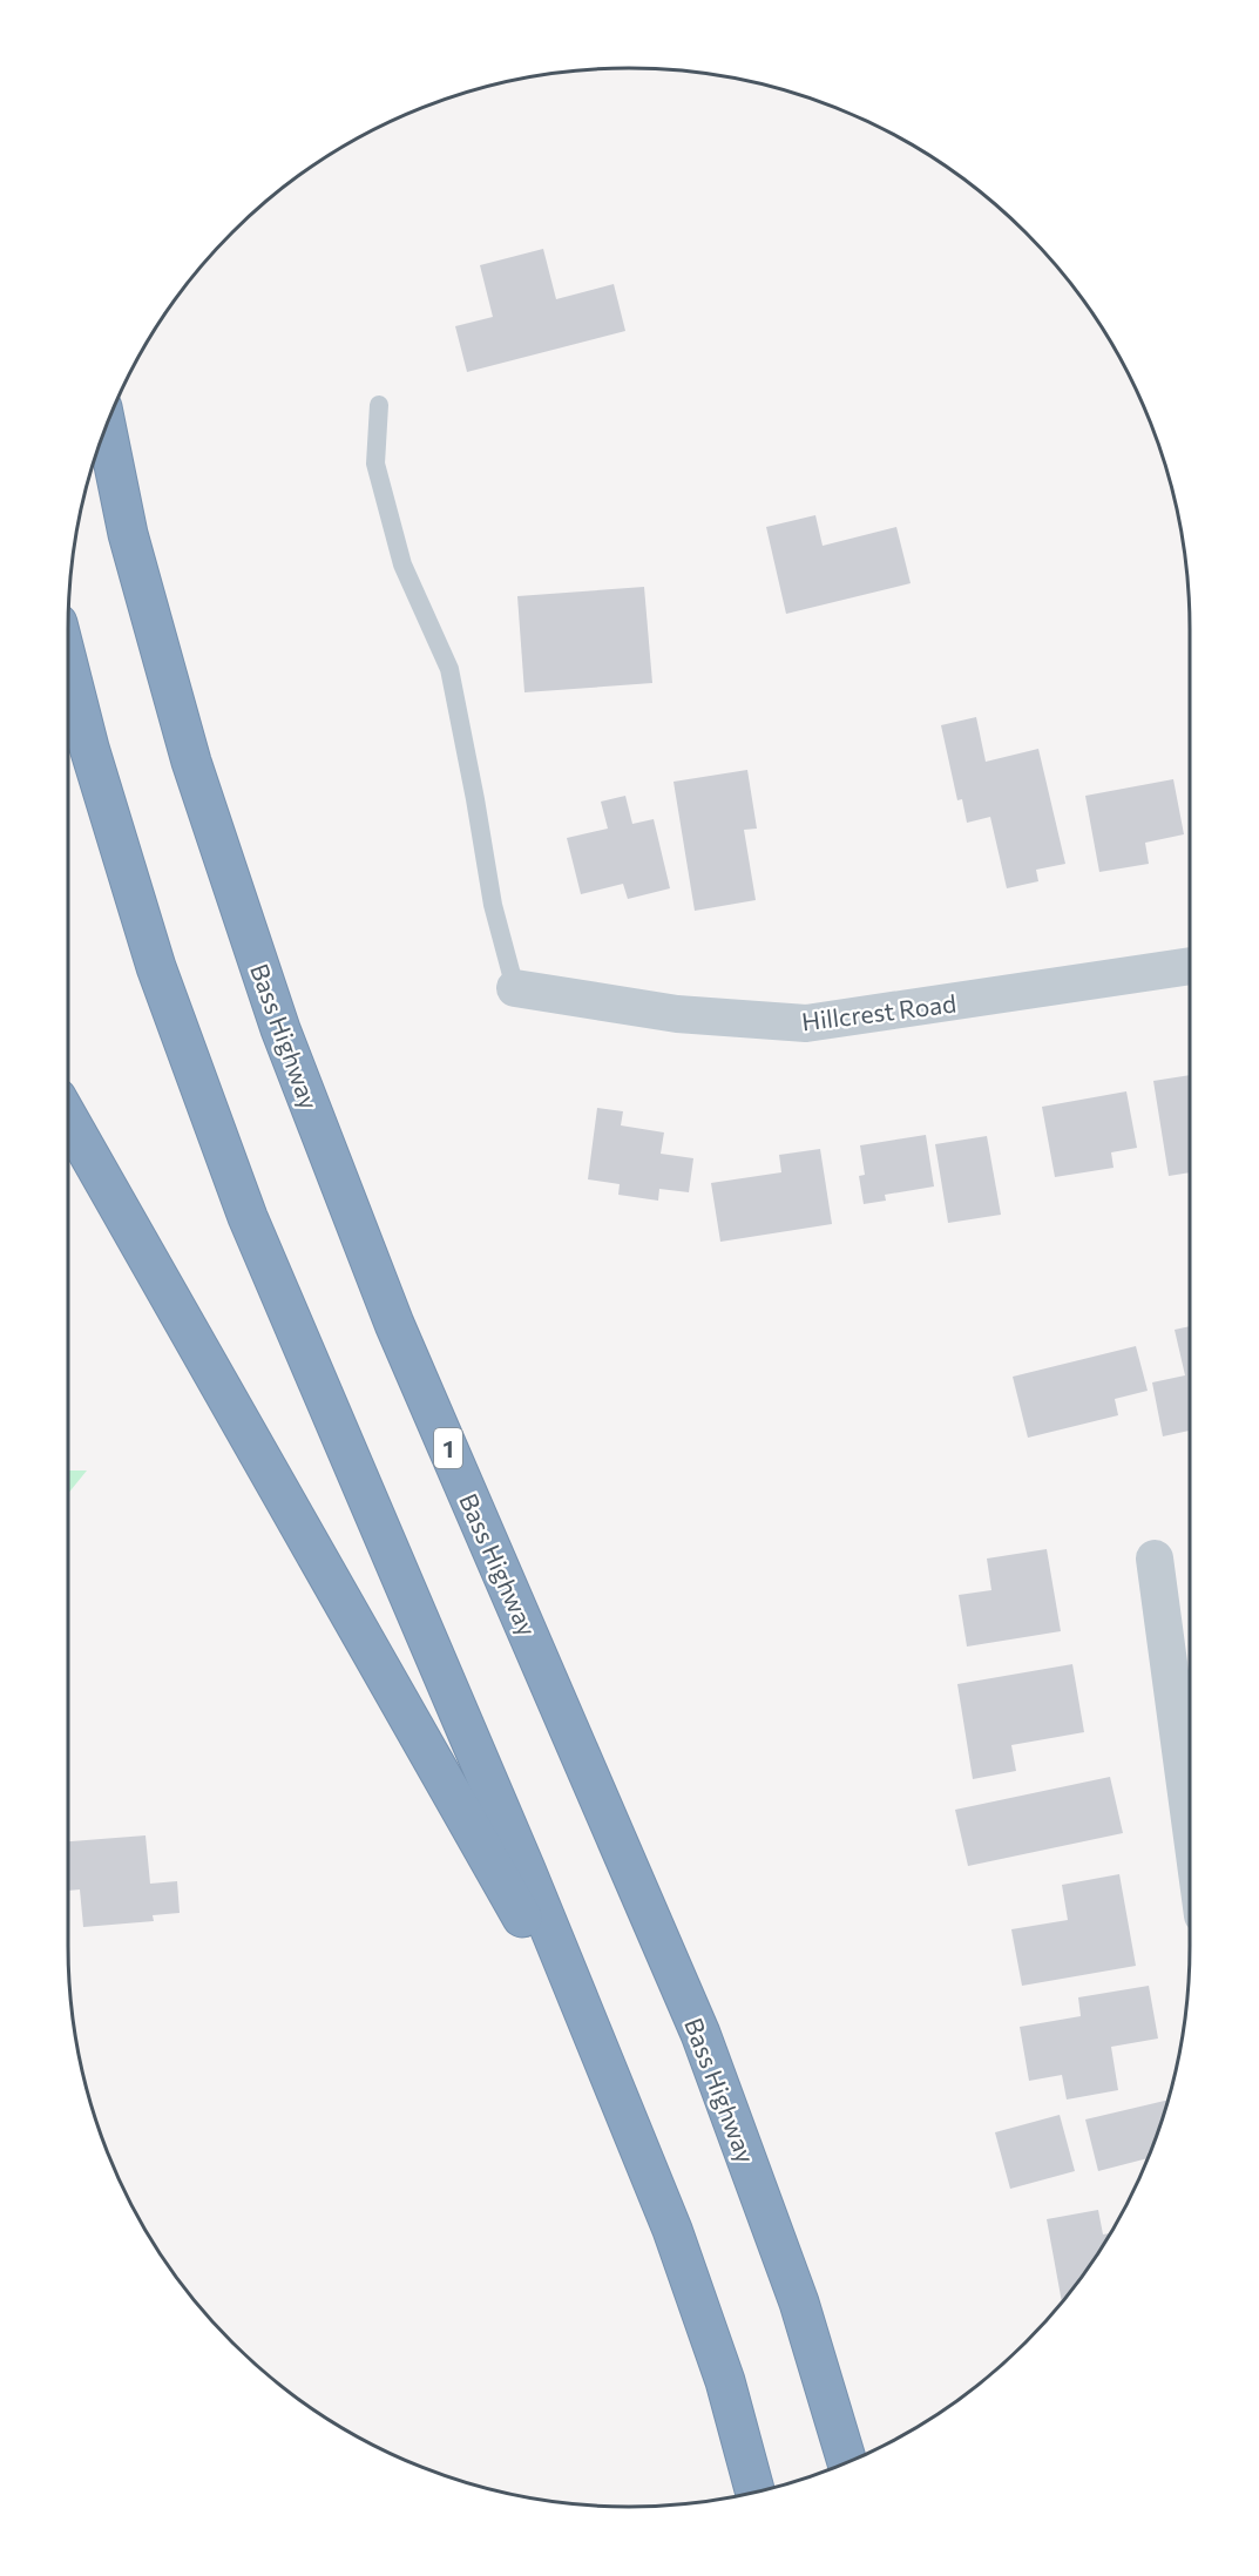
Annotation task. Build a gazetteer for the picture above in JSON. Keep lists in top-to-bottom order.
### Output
{
  "streets": {
    "highway": ["Bass Highway", "1"],
    "street": ["Hillcrest Road"]
  }
}
